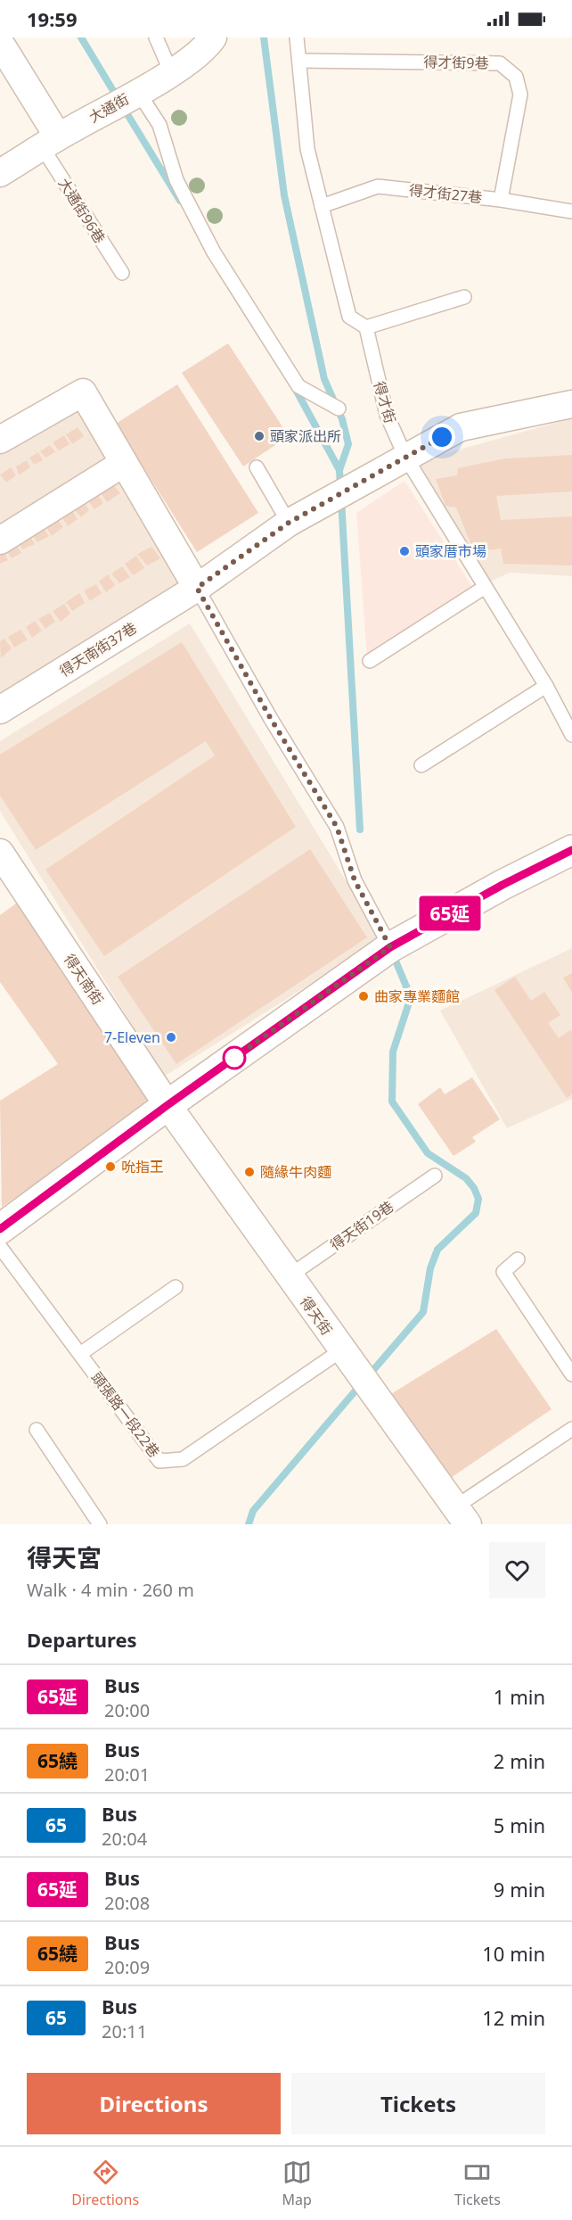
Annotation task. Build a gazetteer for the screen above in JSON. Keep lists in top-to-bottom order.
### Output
{
  "streets": {
    "street": [
      "大通街",
      "得天南街37巷",
      "得天南街",
      "得天街"
    ],
    "lane": [
      "得才街9巷",
      "得才街27巷",
      "大通街96巷",
      "得才街",
      "得天街19巷",
      "頭張路一段22巷"
    ]
  },
  "crossings": [
    ["得才街9巷", "得才街27巷"],
    ["大通街", "大通街96巷"],
    ["得才街", "得天南街37巷"],
    ["得天南街", "得天街"],
    ["得天街19巷", "得天街"],
    ["得天街", "頭張路一段22巷"]
  ],
  "places": [
    "頭家派出所",
    "頭家厝市場",
    "曲家專業麵館",
    "7-Eleven",
    "吮指王",
    "隨緣牛肉麵"
  ],
  "lines": ["bus line 65延"],
  "page": {
    "status": "19:59",
    "on_map": "65延",
    "heading": [
      ["得天宮", "Walk · 4 min · 260 m"],
      "Departures"
    ],
    "list": [
      {
        "mark": "65延",
        "name": "Bus",
        "note": "20:00",
        "value": "1 min"
      },
      {
        "mark": "65繞",
        "name": "Bus",
        "note": "20:01",
        "value": "2 min"
      },
      {
        "mark": "65",
        "name": "Bus",
        "note": "20:04",
        "value": "5 min"
      },
      {
        "mark": "65延",
        "name": "Bus",
        "note": "20:08",
        "value": "9 min"
      },
      {
        "mark": "65繞",
        "name": "Bus",
        "note": "20:09",
        "value": "10 min"
      },
      {
        "mark": "65",
        "name": "Bus",
        "note": "20:11",
        "value": "12 min"
      }
    ],
    "buttons": ["Directions", "Tickets"],
    "tabs": ["Directions", "Map", "Tickets"]
  }
}
